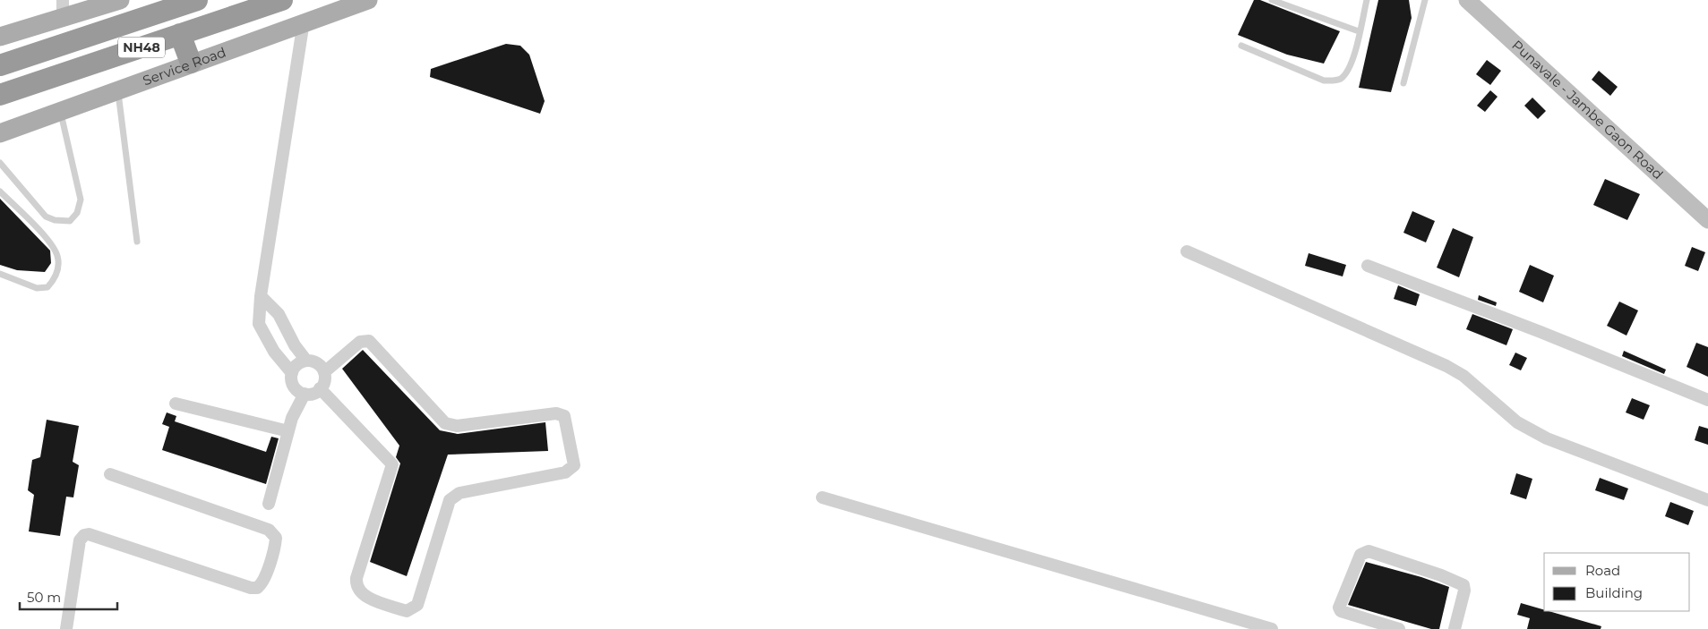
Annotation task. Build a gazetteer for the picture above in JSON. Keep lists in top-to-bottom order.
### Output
{
  "streets": {
    "highway": ["NH48"],
    "main road": ["Service Road"],
    "street": ["Punavale - Jambe Gaon Road"]
  },
  "legend": ["Road", "Building"],
  "scale_bar": "50 m"
}
